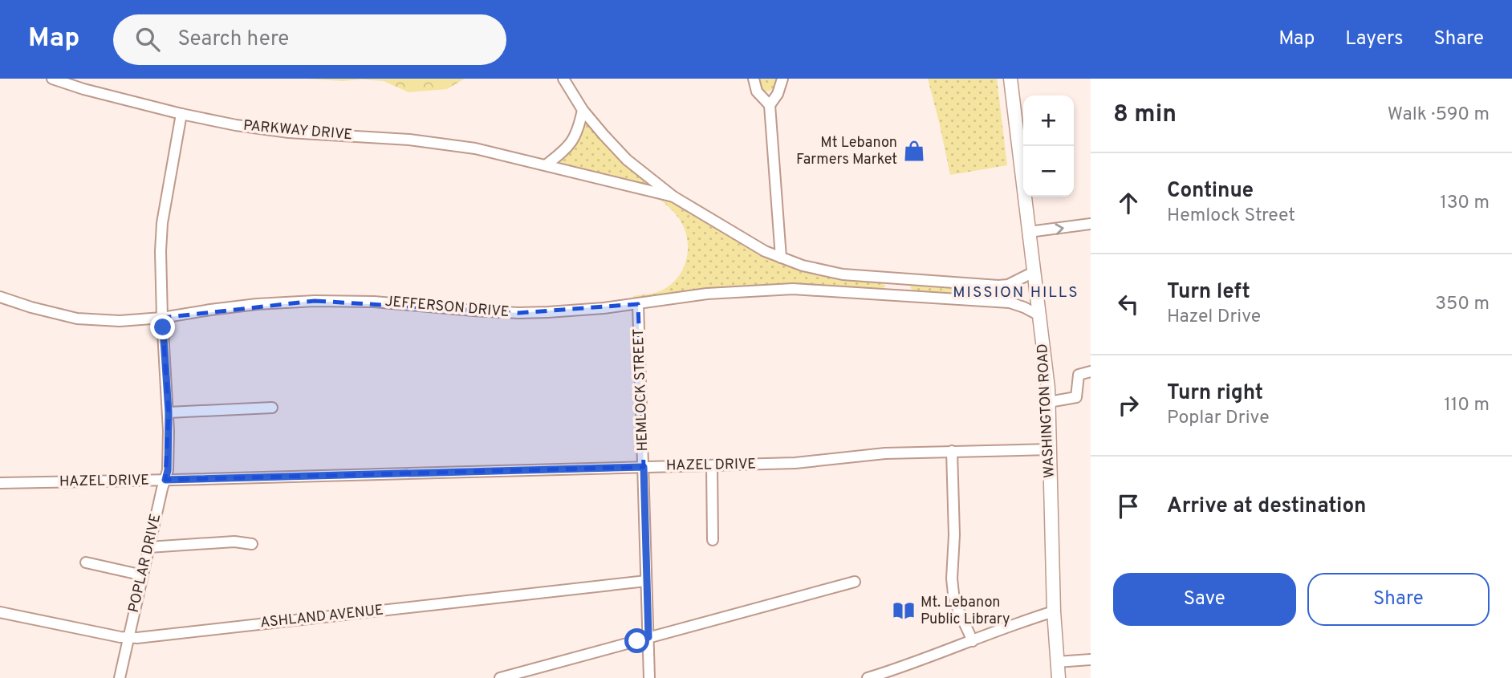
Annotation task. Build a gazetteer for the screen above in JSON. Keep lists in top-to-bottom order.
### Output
{
  "streets": {
    "main road": ["WASHINGTON ROAD"],
    "street": [
      "PARKWAY DRIVE",
      "JEFFERSON DRIVE",
      "HEMLOCK STREET",
      "HAZEL DRIVE",
      "POPLAR DRIVE",
      "ASHLAND AVENUE"
    ]
  },
  "crossings": [
    ["PARKWAY DRIVE", "POPLAR DRIVE"],
    ["JEFFERSON DRIVE", "HEMLOCK STREET"],
    ["JEFFERSON DRIVE", "WASHINGTON ROAD"],
    ["JEFFERSON DRIVE", "POPLAR DRIVE"],
    ["HEMLOCK STREET", "HAZEL DRIVE"],
    ["HEMLOCK STREET", "ASHLAND AVENUE"],
    ["WASHINGTON ROAD", "HAZEL DRIVE"],
    ["HAZEL DRIVE", "POPLAR DRIVE"],
    ["POPLAR DRIVE", "ASHLAND AVENUE"]
  ],
  "districts": ["MISSION HILLS"],
  "places": {
    "shop": ["Mt Lebanon Farmers Market"],
    "library": ["Mt. Lebanon Public Library"]
  },
  "page": {
    "header": "Map",
    "search": "Search here",
    "nav": ["Map", "Layers", "Share"],
    "heading": ["8 min", "Walk · 590 m"],
    "map_buttons": ["+", "−"],
    "list": [
      ["Continue", "Hemlock Street", "130 m"],
      ["Turn left", "Hazel Drive", "350 m"],
      ["Turn right", "Poplar Drive", "110 m"],
      "Arrive at destination"
    ],
    "buttons": ["Save", "Share"]
  }
}
